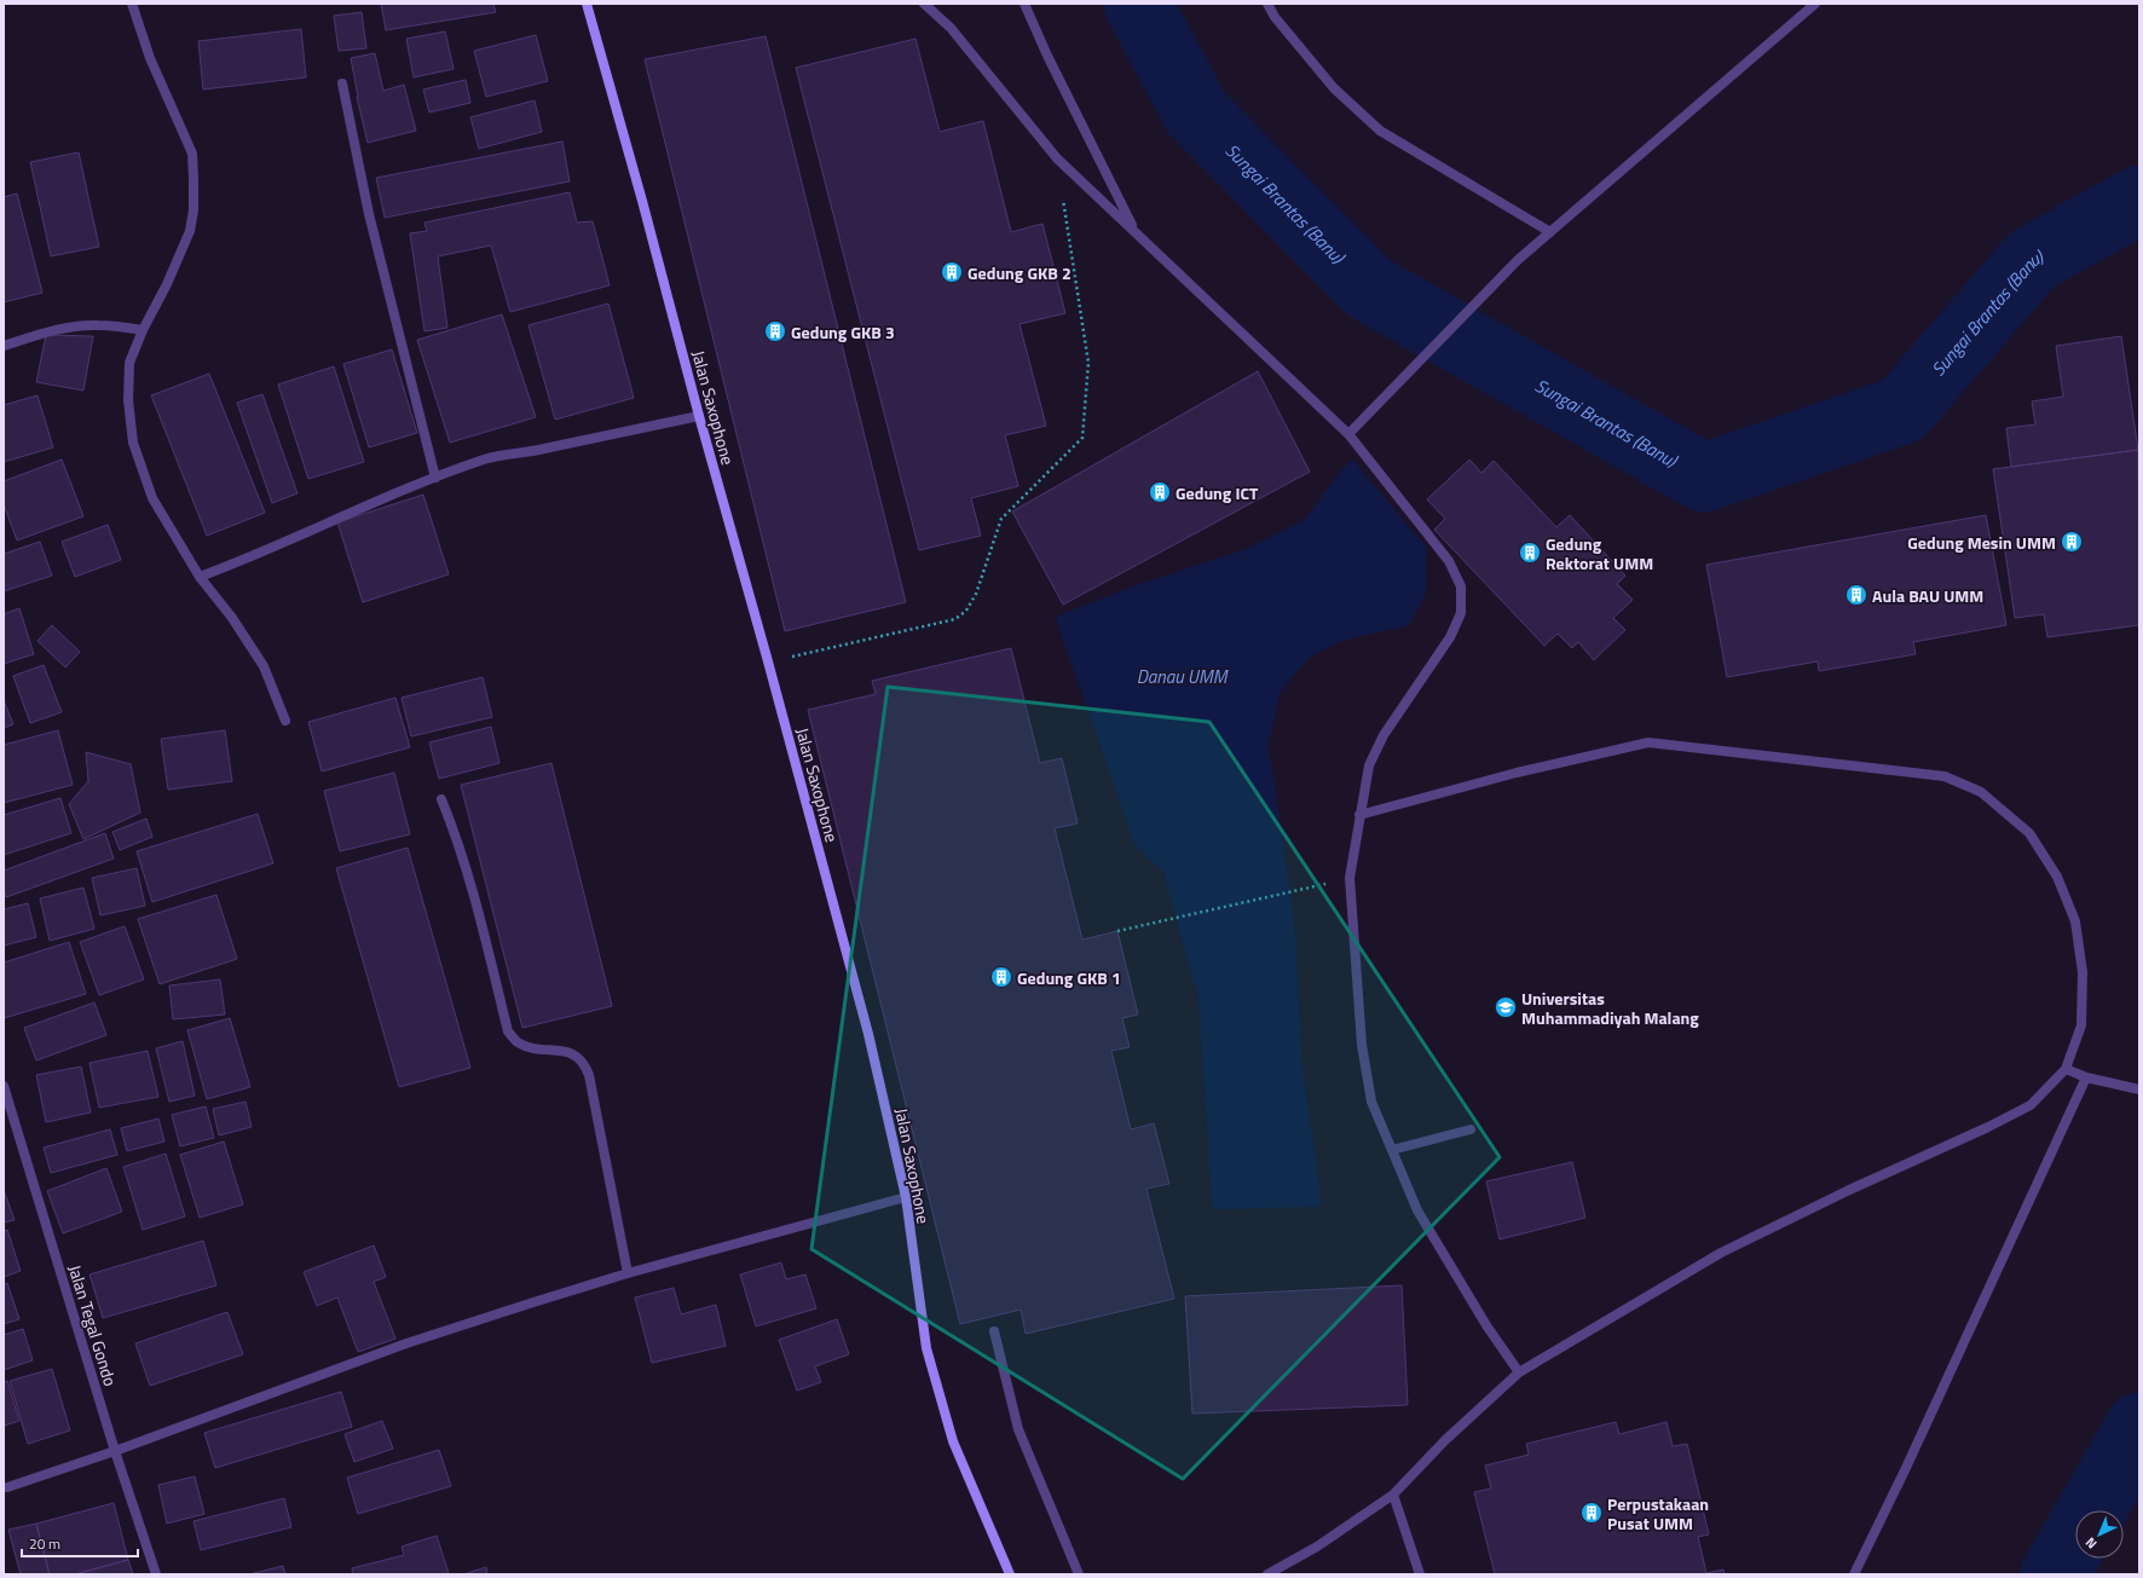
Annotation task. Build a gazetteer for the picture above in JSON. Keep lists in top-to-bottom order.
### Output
{
  "streets": {
    "main road": ["Jalan Saxophone"],
    "street": ["Jalan Tegal Gondo"]
  },
  "water": ["Sungai Brantas (Banu)", "Danau UMM"],
  "places": {
    "building": [
      "Gedung GKB 2",
      "Gedung GKB 3",
      "Gedung ICT",
      "Gedung Mesin UMM",
      "Gedung Rektorat UMM",
      "Aula BAU UMM",
      "Gedung GKB 1",
      "Perpustakaan Pusat UMM"
    ],
    "school or university": ["Universitas Muhammadiyah Malang"]
  },
  "scale_bar": "20 m",
  "north": "bottom left"
}
